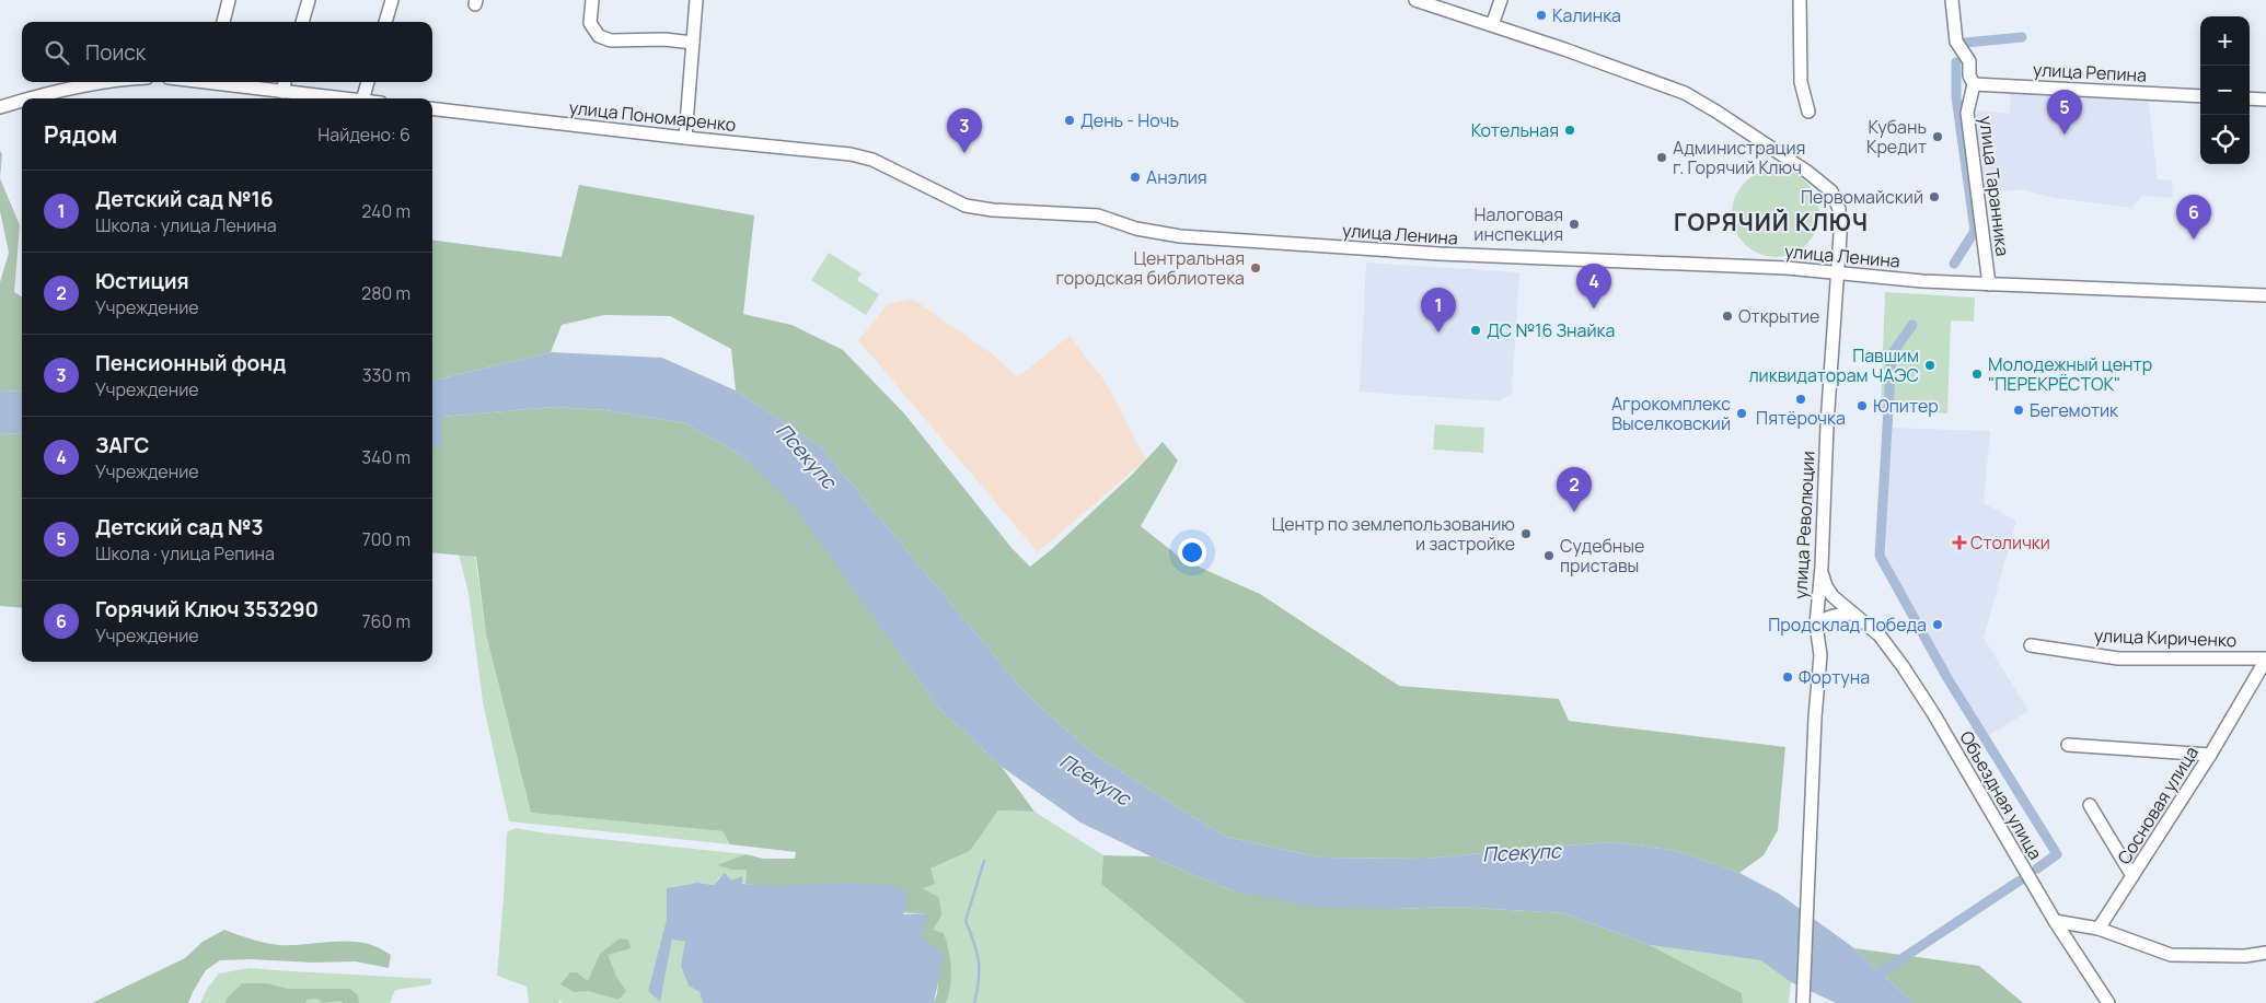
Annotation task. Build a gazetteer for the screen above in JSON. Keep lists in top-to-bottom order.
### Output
{
  "streets": {
    "street": [
      "улица Репина",
      "улица Пономаренко",
      "улица Таранника",
      "улица Ленина",
      "улица Революции",
      "улица Кириченко",
      "Объездная улица",
      "Сосновая улица"
    ]
  },
  "crossings": [
    ["улица Репина", "улица Таранника"],
    ["улица Пономаренко", "улица Ленина"],
    ["улица Таранника", "улица Ленина"],
    ["улица Ленина", "улица Революции"],
    ["улица Революции", "Объездная улица"],
    ["улица Кириченко", "Сосновая улица"]
  ],
  "districts": ["ГОРЯЧИЙ КЛЮЧ"],
  "water": ["Псекупс"],
  "places": {
    "other": [
      "Калинка",
      "День - Ночь",
      "Котельная",
      "Кубань Кредит",
      "Администрация г. Горячий Ключ",
      "Анэлия",
      "Первомайский",
      "Налоговая инспекция",
      "Центральная городская библиотека",
      "Открытие",
      "ДС №16 Знайка",
      "Павшим ликвидаторам ЧАЭС",
      "Молодежный центр \"ПЕРЕКРЁСТОК\"",
      "Пятёрочка",
      "Юпитер",
      "Бегемотик",
      "Агрокомплекс Выселковский",
      "Центр по землепользованию и застройке",
      "Судебные приставы",
      "Продсклад Победа",
      "Фортуна"
    ],
    "health": ["Столички"]
  },
  "page": {
    "map_buttons": ["+", "−"],
    "search": "Поиск",
    "pins": [
      "5",
      "3",
      "6",
      "4",
      "1",
      "2"
    ],
    "heading": ["Рядом", "Найдено: 6"],
    "list": [
      {
        "mark": "1",
        "name": "Детский сад №16",
        "note": "Школа · улица Ленина",
        "value": "240 m"
      },
      {
        "mark": "2",
        "name": "Юстиция",
        "note": "Учреждение",
        "value": "280 m"
      },
      {
        "mark": "3",
        "name": "Пенсионный фонд",
        "note": "Учреждение",
        "value": "330 m"
      },
      {
        "mark": "4",
        "name": "ЗАГС",
        "note": "Учреждение",
        "value": "340 m"
      },
      {
        "mark": "5",
        "name": "Детский сад №3",
        "note": "Школа · улица Репина",
        "value": "700 m"
      },
      {
        "mark": "6",
        "name": "Горячий Ключ 353290",
        "note": "Учреждение",
        "value": "760 m"
      }
    ]
  }
}
